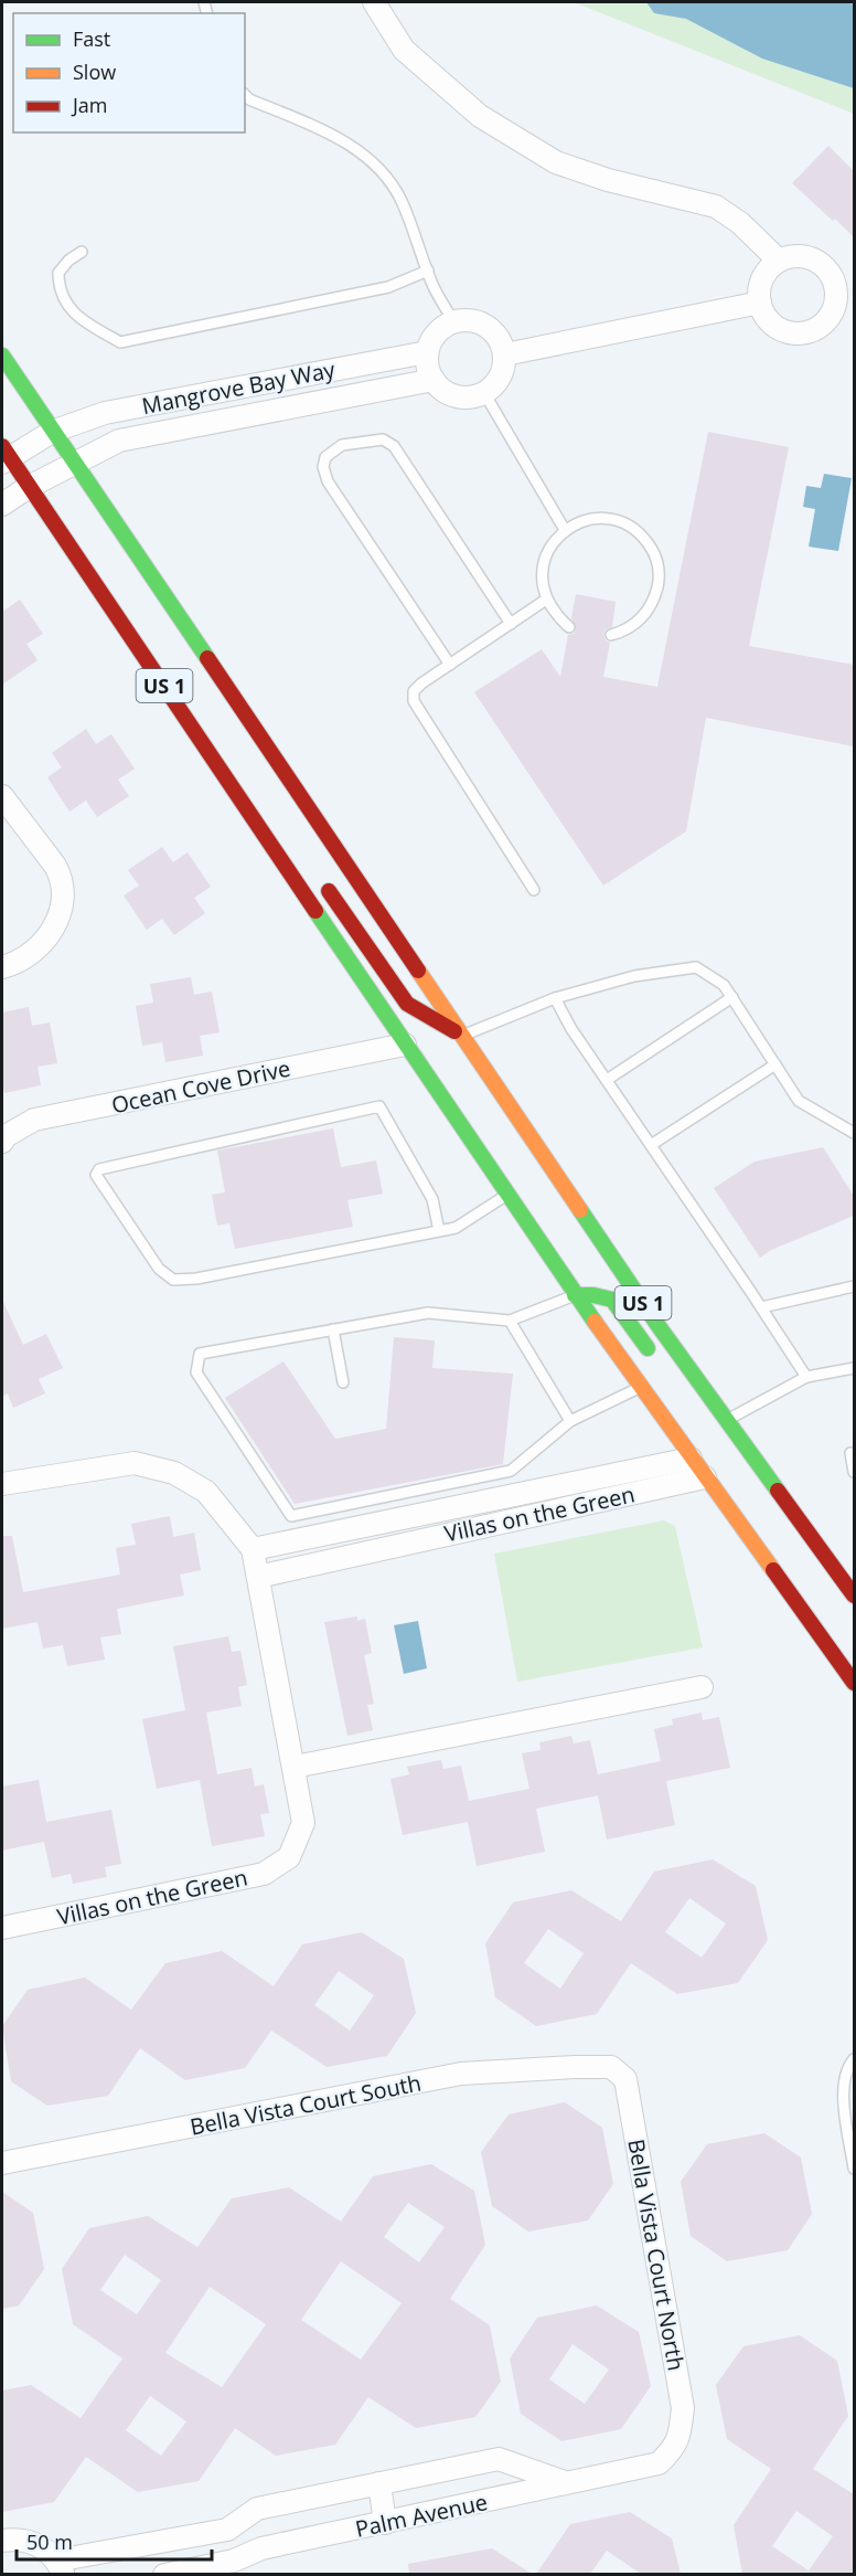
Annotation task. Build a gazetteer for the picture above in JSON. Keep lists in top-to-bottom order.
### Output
{
  "streets": {
    "main road": ["US 1"],
    "street": [
      "Mangrove Bay Way",
      "Ocean Cove Drive",
      "Villas on the Green",
      "Bella Vista Court South",
      "Bella Vista Court North",
      "Palm Avenue"
    ]
  },
  "crossings": [
    ["Mangrove Bay Way", "US 1"],
    ["US 1", "Ocean Cove Drive"],
    ["US 1", "Villas on the Green"],
    ["Bella Vista Court South", "Bella Vista Court North"],
    ["Bella Vista Court North", "Palm Avenue"]
  ],
  "legend": ["Fast", "Slow", "Jam"],
  "scale_bar": "50 m"
}
